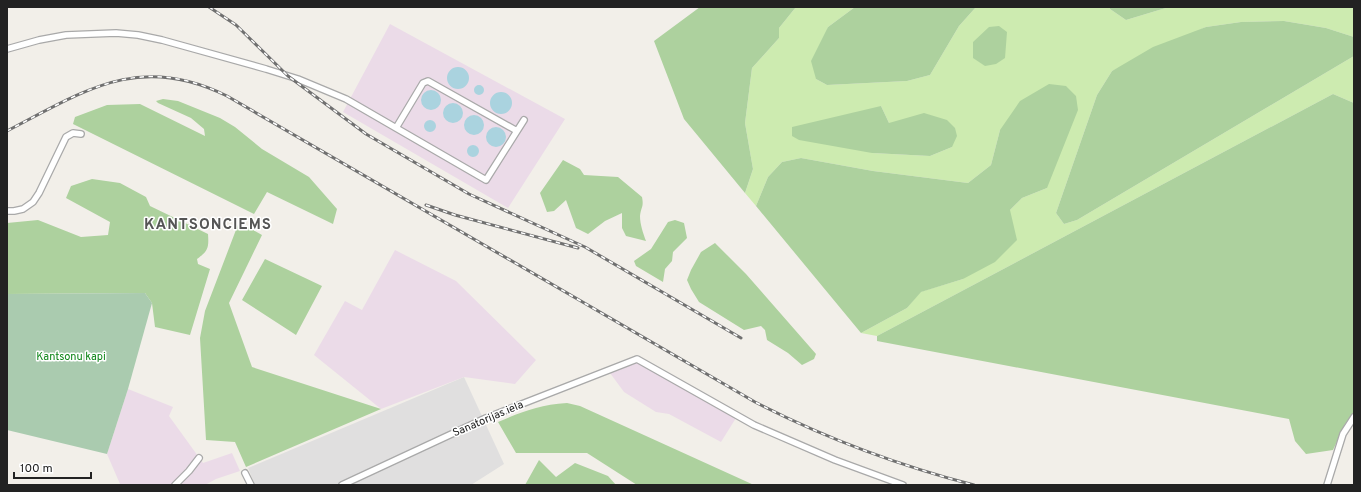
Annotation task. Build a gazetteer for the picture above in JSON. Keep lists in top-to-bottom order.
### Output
{
  "streets": {
    "street": ["Sanatorijas iela"]
  },
  "districts": ["KANTSONCIEMS"],
  "parks": ["Kantsonu kapi"],
  "scale_bar": "100 m"
}
